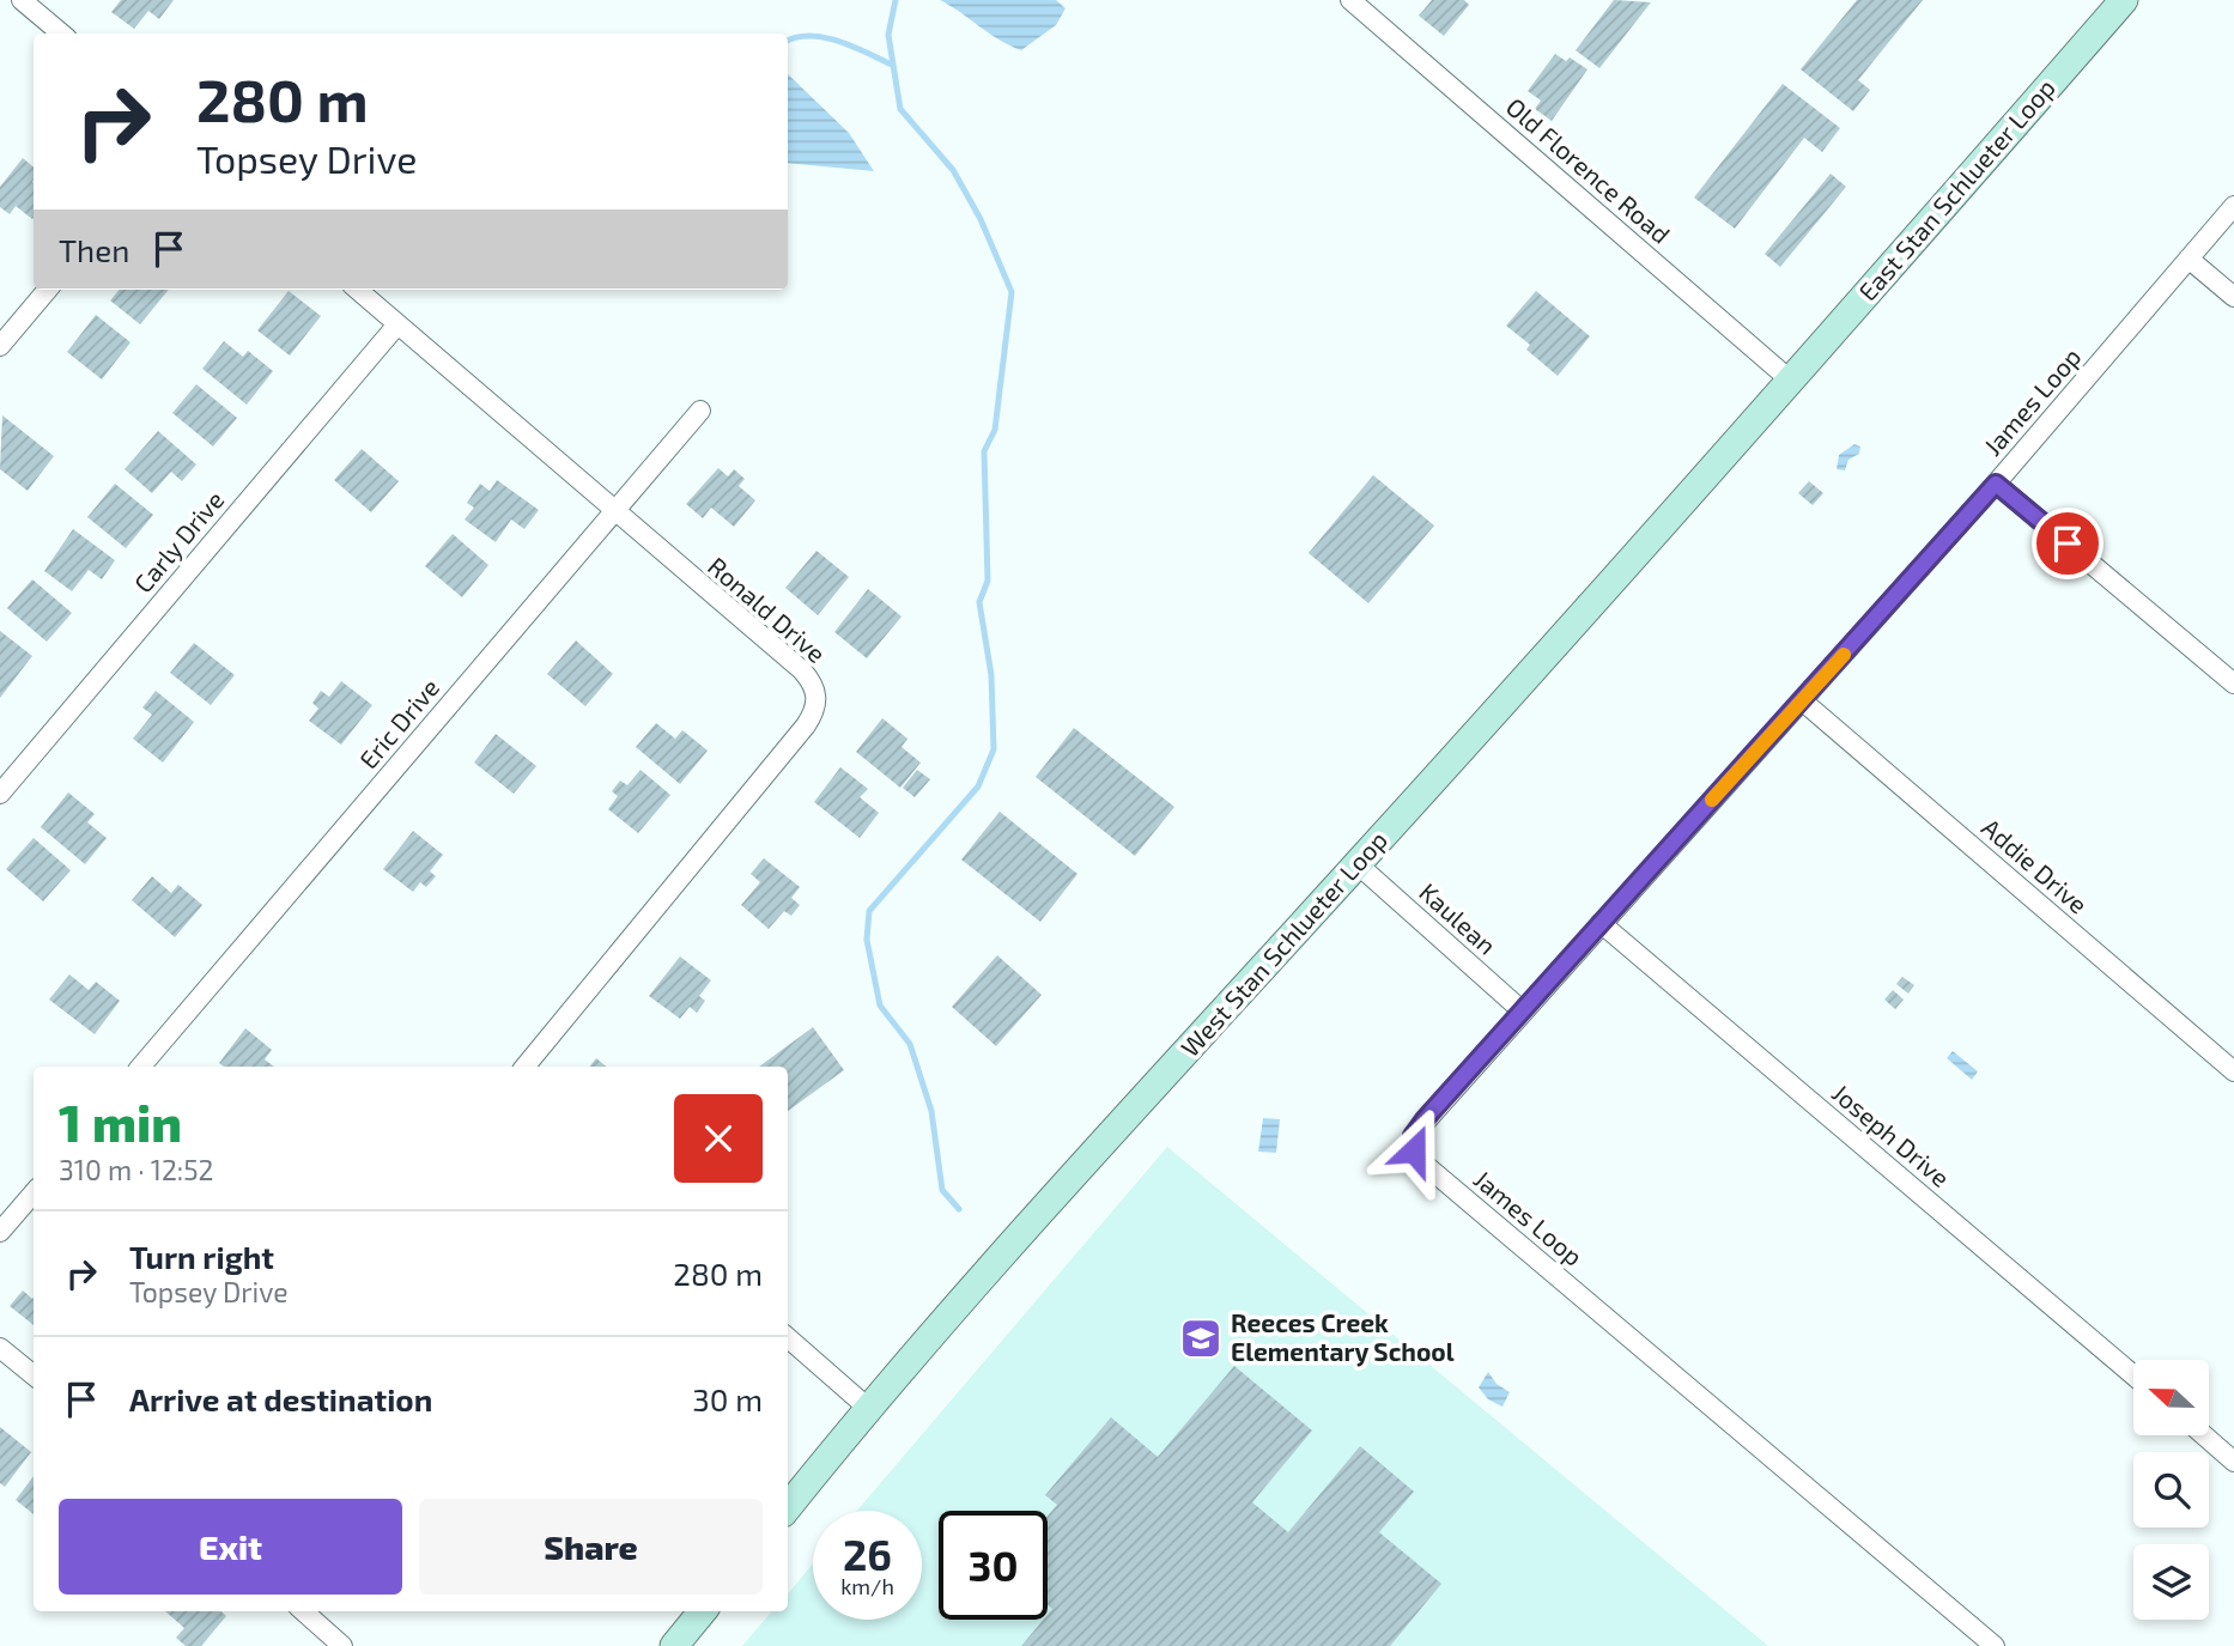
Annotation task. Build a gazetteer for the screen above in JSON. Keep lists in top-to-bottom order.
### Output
{
  "streets": {
    "main road": ["East Stan Schlueter Loop", "West Stan Schlueter Loop"],
    "street": [
      "Old Florence Road",
      "James Loop",
      "Carly Drive",
      "Ronald Drive",
      "Eric Drive",
      "Addie Drive",
      "Kaulean",
      "Joseph Drive"
    ]
  },
  "crossings": [
    ["Old Florence Road", "East Stan Schlueter Loop"],
    ["Old Florence Road", "West Stan Schlueter Loop"],
    ["East Stan Schlueter Loop", "West Stan Schlueter Loop"],
    ["James Loop", "Addie Drive"],
    ["James Loop", "Kaulean"],
    ["James Loop", "Joseph Drive"],
    ["Carly Drive", "Ronald Drive"],
    ["Ronald Drive", "Eric Drive"],
    ["Kaulean", "West Stan Schlueter Loop"]
  ],
  "places": {
    "school or university": ["Reeces Creek Elementary School"]
  },
  "north": "left",
  "page": {
    "turn": ["280 m", "Topsey Drive"],
    "then": "Then",
    "heading": ["1 min", "310 m · 12:52"],
    "list": [
      {
        "name": "Turn right",
        "note": "Topsey Drive",
        "value": "280 m"
      },
      {
        "name": "Arrive at destination",
        "value": "30 m"
      }
    ],
    "buttons": ["Exit", "Share"],
    "speed": "26 km/h",
    "limit": "30"
  }
}
